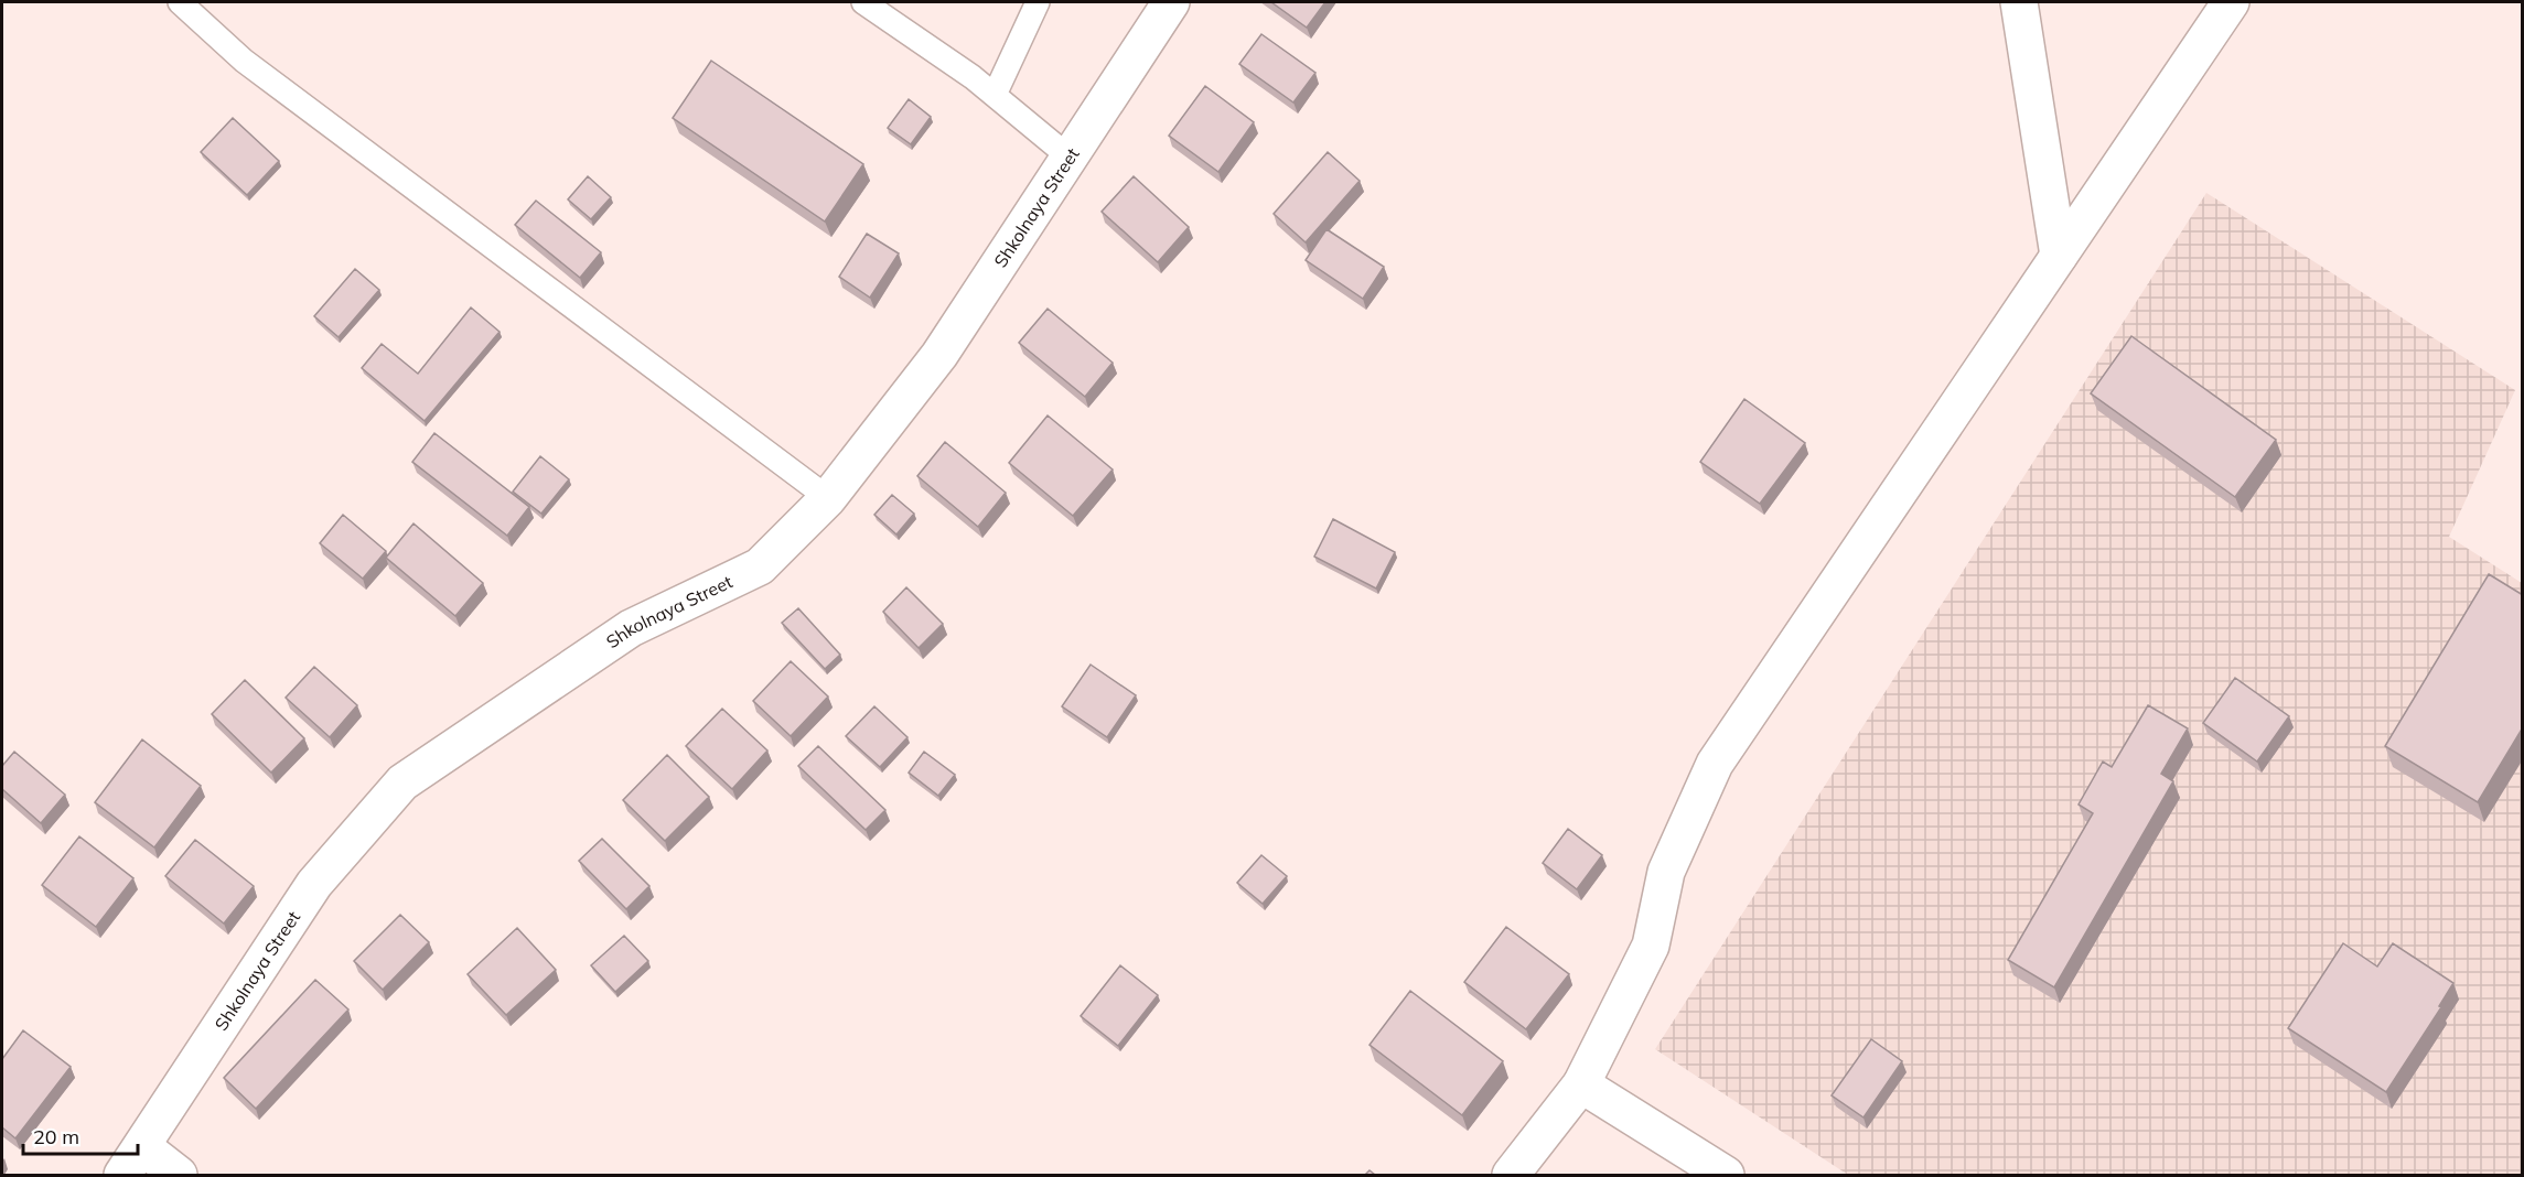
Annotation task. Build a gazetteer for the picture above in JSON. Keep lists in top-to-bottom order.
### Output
{
  "streets": {
    "street": ["Shkolnaya Street"]
  },
  "scale_bar": "20 m"
}
